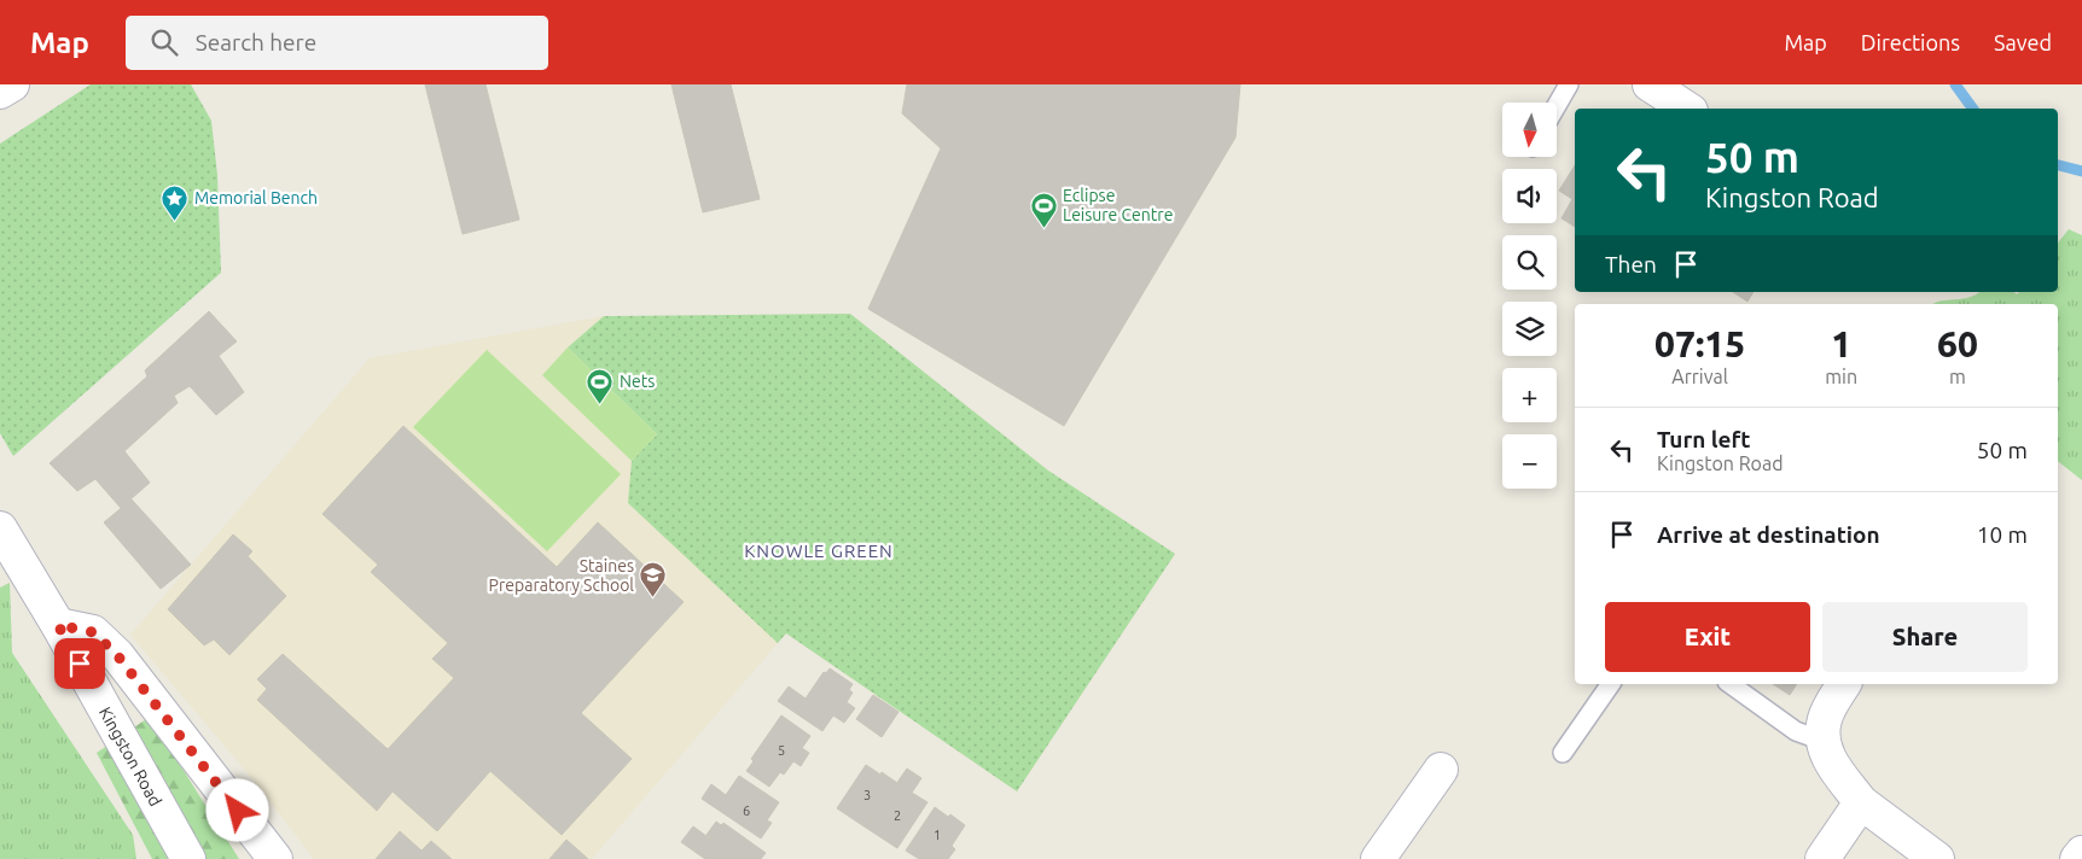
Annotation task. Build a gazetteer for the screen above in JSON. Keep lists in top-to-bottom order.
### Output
{
  "streets": {
    "street": ["Kingston Road"]
  },
  "districts": ["KNOWLE GREEN"],
  "places": {
    "place": ["Memorial Bench"],
    "sports": ["Eclipse Leisure Centre", "Nets"],
    "school or university": ["Staines Preparatory School"]
  },
  "house_numbers": [
    "5",
    "3",
    "6",
    "2",
    "1"
  ],
  "north": "bottom",
  "page": {
    "header": "Map",
    "search": "Search here",
    "nav": ["Map", "Directions", "Saved"],
    "map_buttons": ["+", "−"],
    "turn": ["50 m", "Kingston Road"],
    "then": "Then",
    "eta": [
      "07:15",
      "Arrival",
      "1",
      "min",
      "60",
      "m"
    ],
    "list": [
      {
        "name": "Turn left",
        "note": "Kingston Road",
        "value": "50 m"
      },
      {
        "name": "Arrive at destination",
        "value": "10 m"
      }
    ],
    "buttons": ["Exit", "Share"]
  }
}
